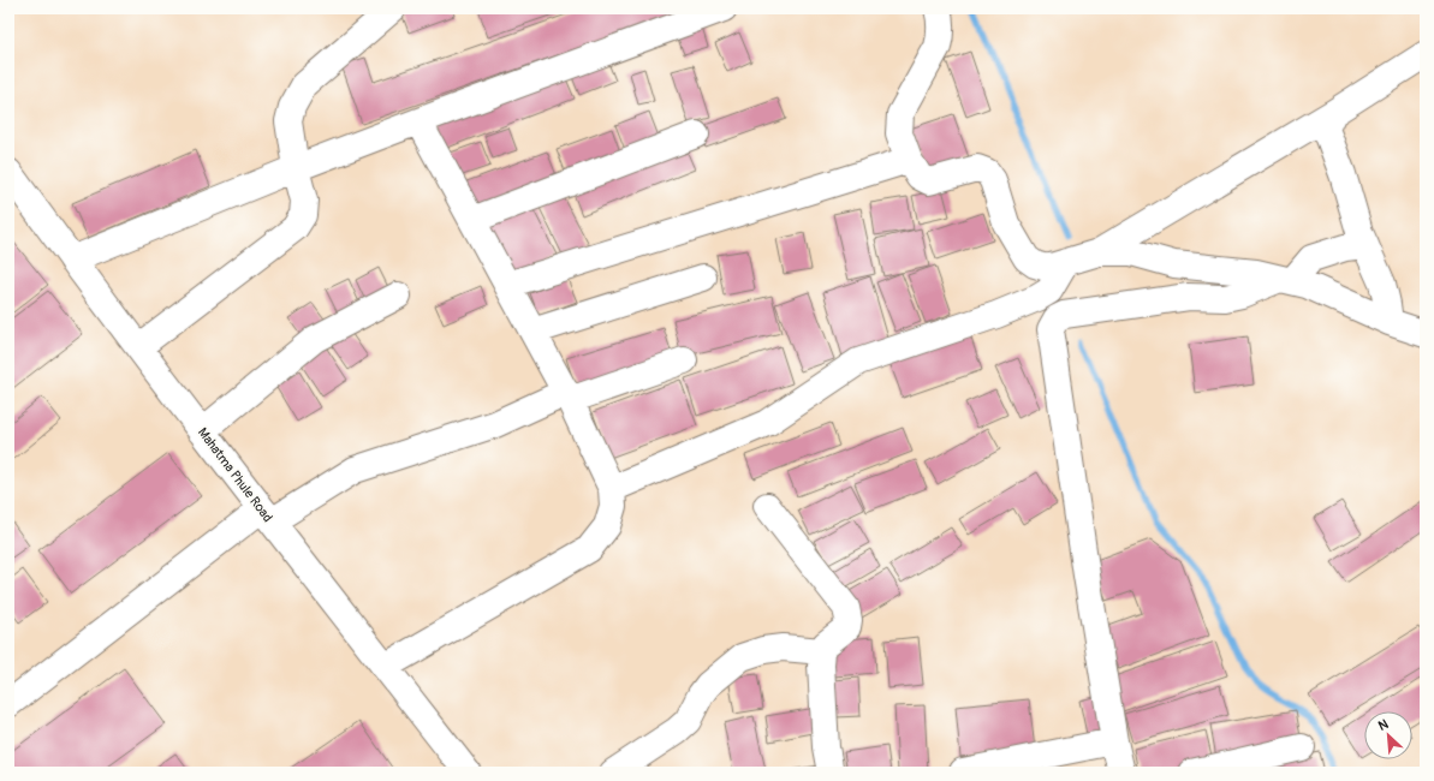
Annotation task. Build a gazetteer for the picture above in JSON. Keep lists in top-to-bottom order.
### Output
{
  "streets": {
    "street": ["Mahatma Phule Road"]
  },
  "north": "top left"
}
